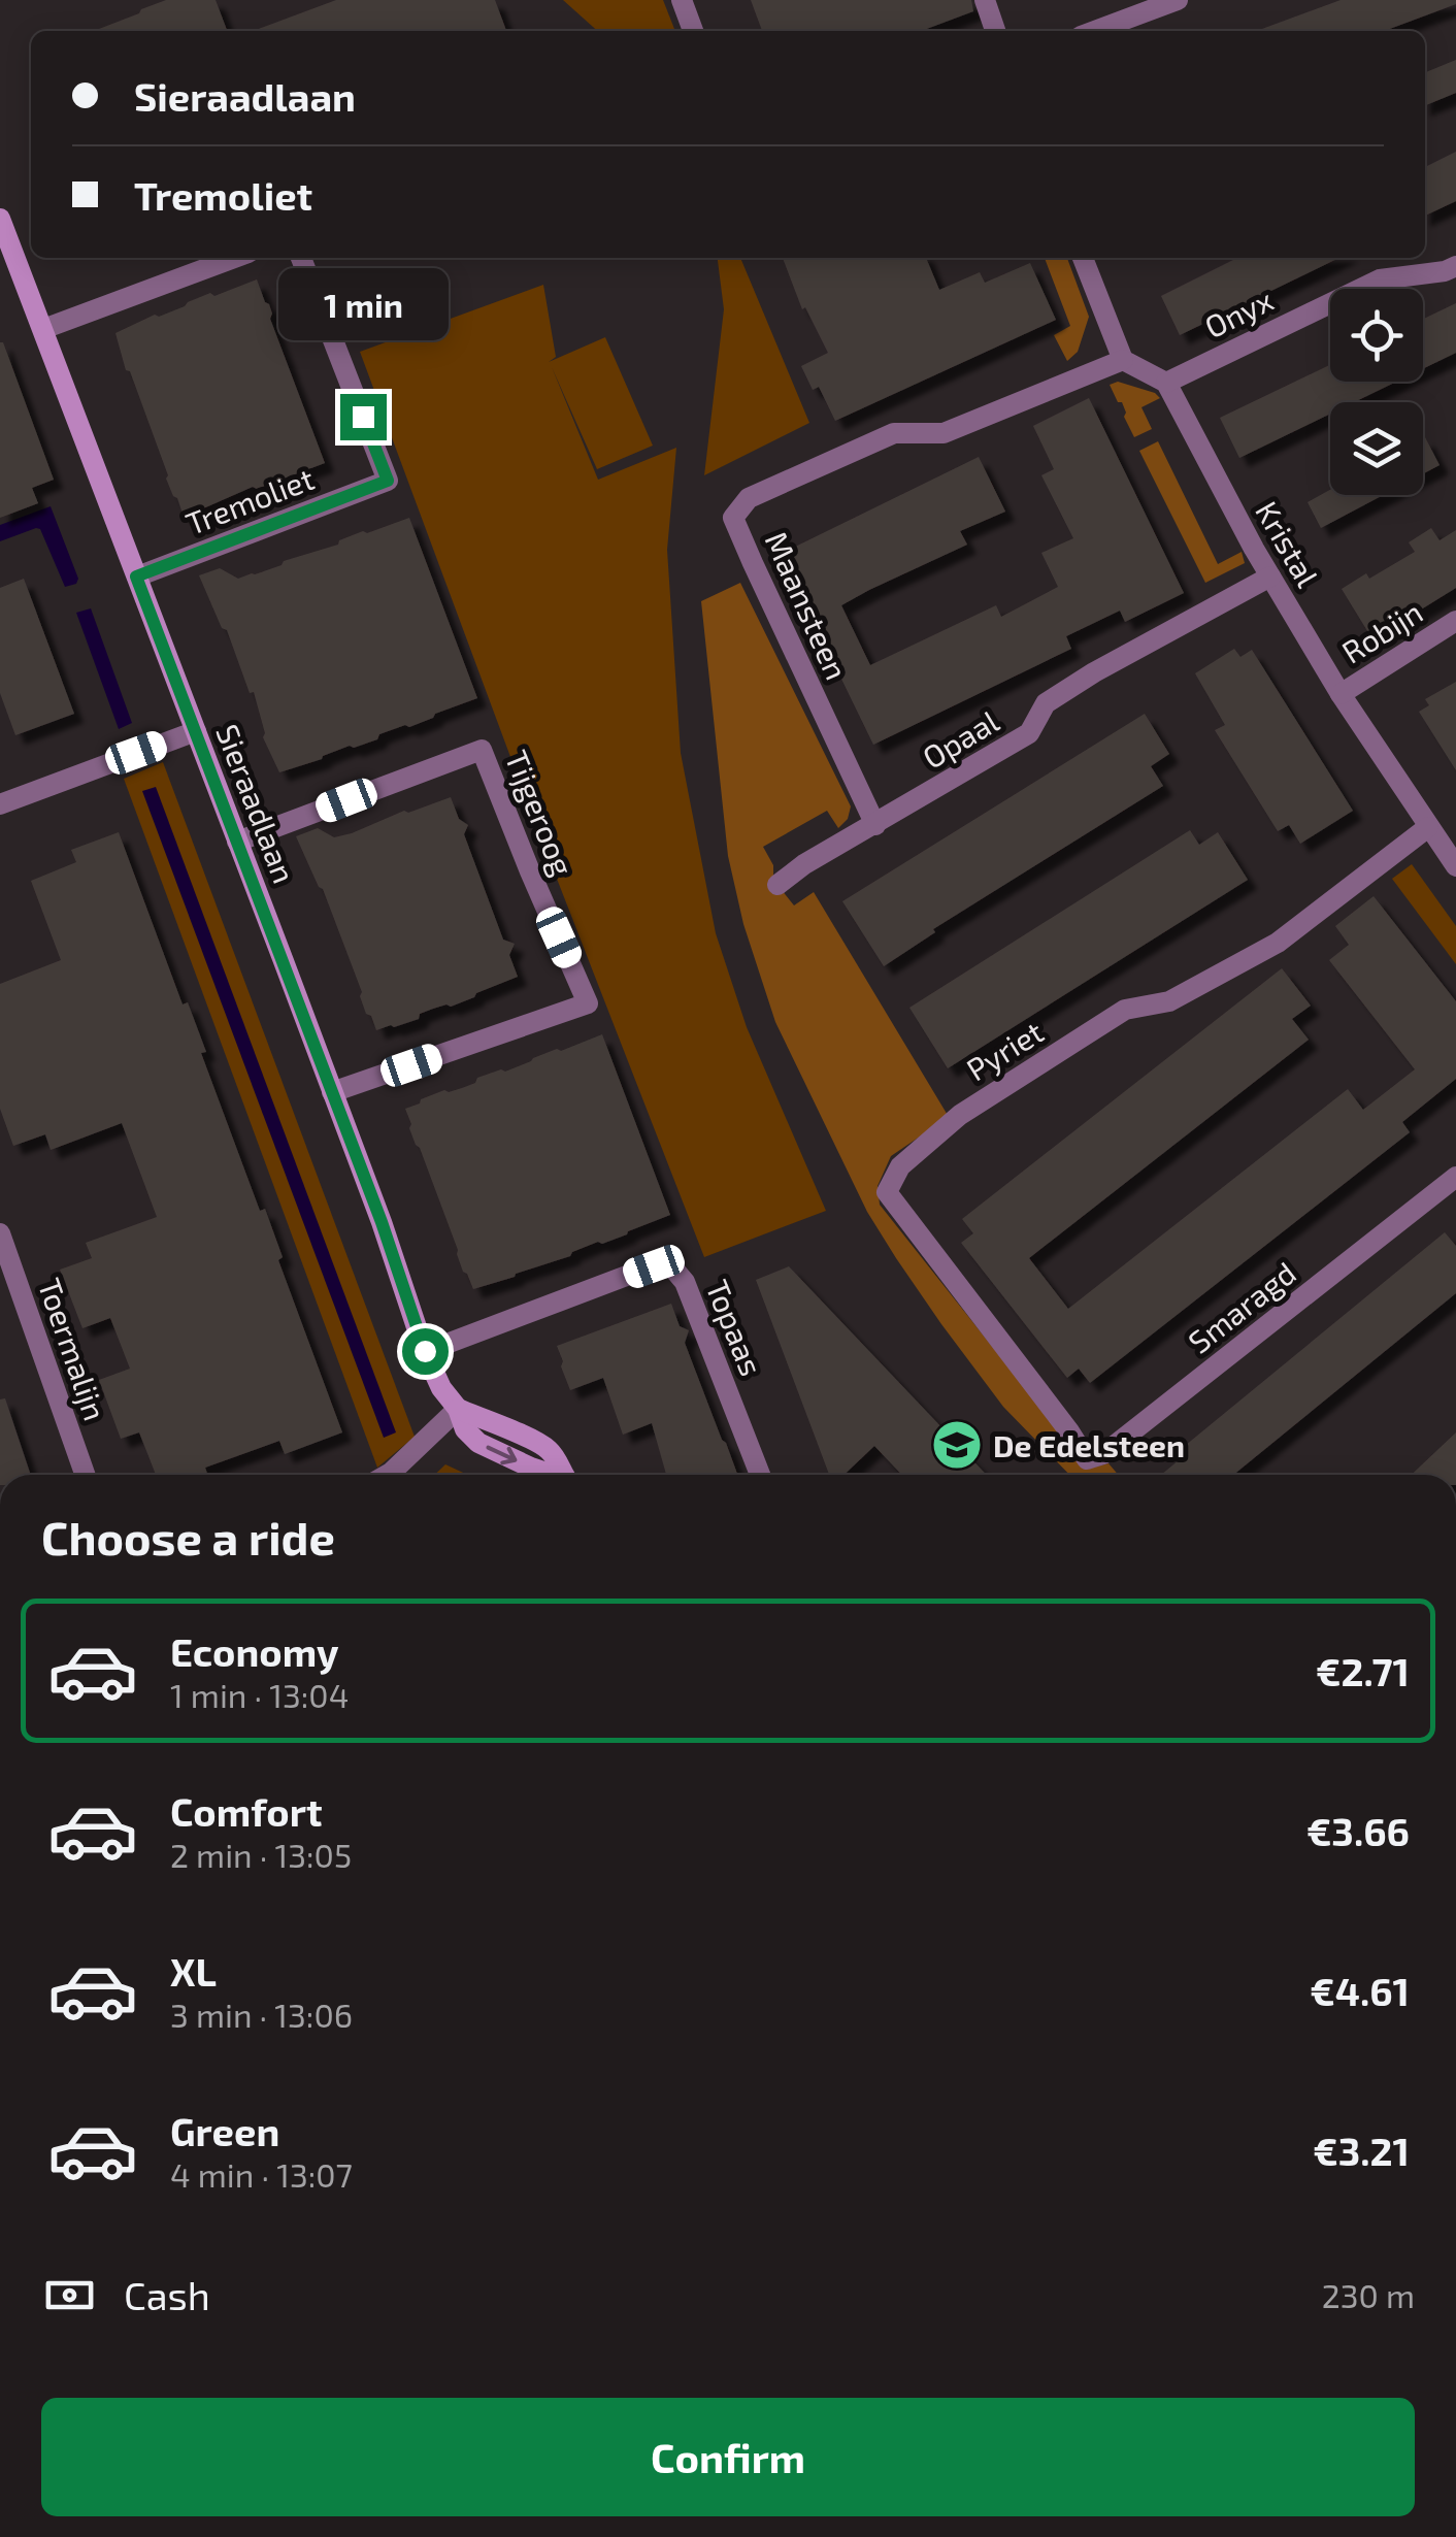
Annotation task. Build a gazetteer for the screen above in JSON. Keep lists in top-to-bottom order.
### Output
{
  "streets": {
    "street": [
      "Onyx",
      "Tremoliet",
      "Kristal",
      "Maansteen",
      "Robijn",
      "Opaal",
      "Sieraadlaan",
      "Tijgeroog",
      "Pyriet",
      "Smaragd",
      "Topaas",
      "Toermalijn"
    ]
  },
  "crossings": [
    ["Onyx", "Kristal"],
    ["Tremoliet", "Sieraadlaan"],
    ["Kristal", "Robijn"],
    ["Kristal", "Opaal"],
    ["Kristal", "Pyriet"],
    ["Maansteen", "Opaal"],
    ["Sieraadlaan", "Tijgeroog"],
    ["Sieraadlaan", "Topaas"],
    ["Pyriet", "Smaragd"]
  ],
  "places": {
    "school or university": ["De Edelsteen"]
  },
  "page": {
    "banner": ["Sieraadlaan", "Tremoliet"],
    "bubble": "1 min",
    "heading": "Choose a ride",
    "list": [
      {
        "name": "Economy",
        "note": "1 min · 13:04",
        "value": "€2.71"
      },
      {
        "name": "Comfort",
        "note": "2 min · 13:05",
        "value": "€3.66"
      },
      {
        "name": "XL",
        "note": "3 min · 13:06",
        "value": "€4.61"
      },
      {
        "name": "Green",
        "note": "4 min · 13:07",
        "value": "€3.21"
      }
    ],
    "pay": ["Cash", "230 m"],
    "buttons": "Confirm"
  }
}
